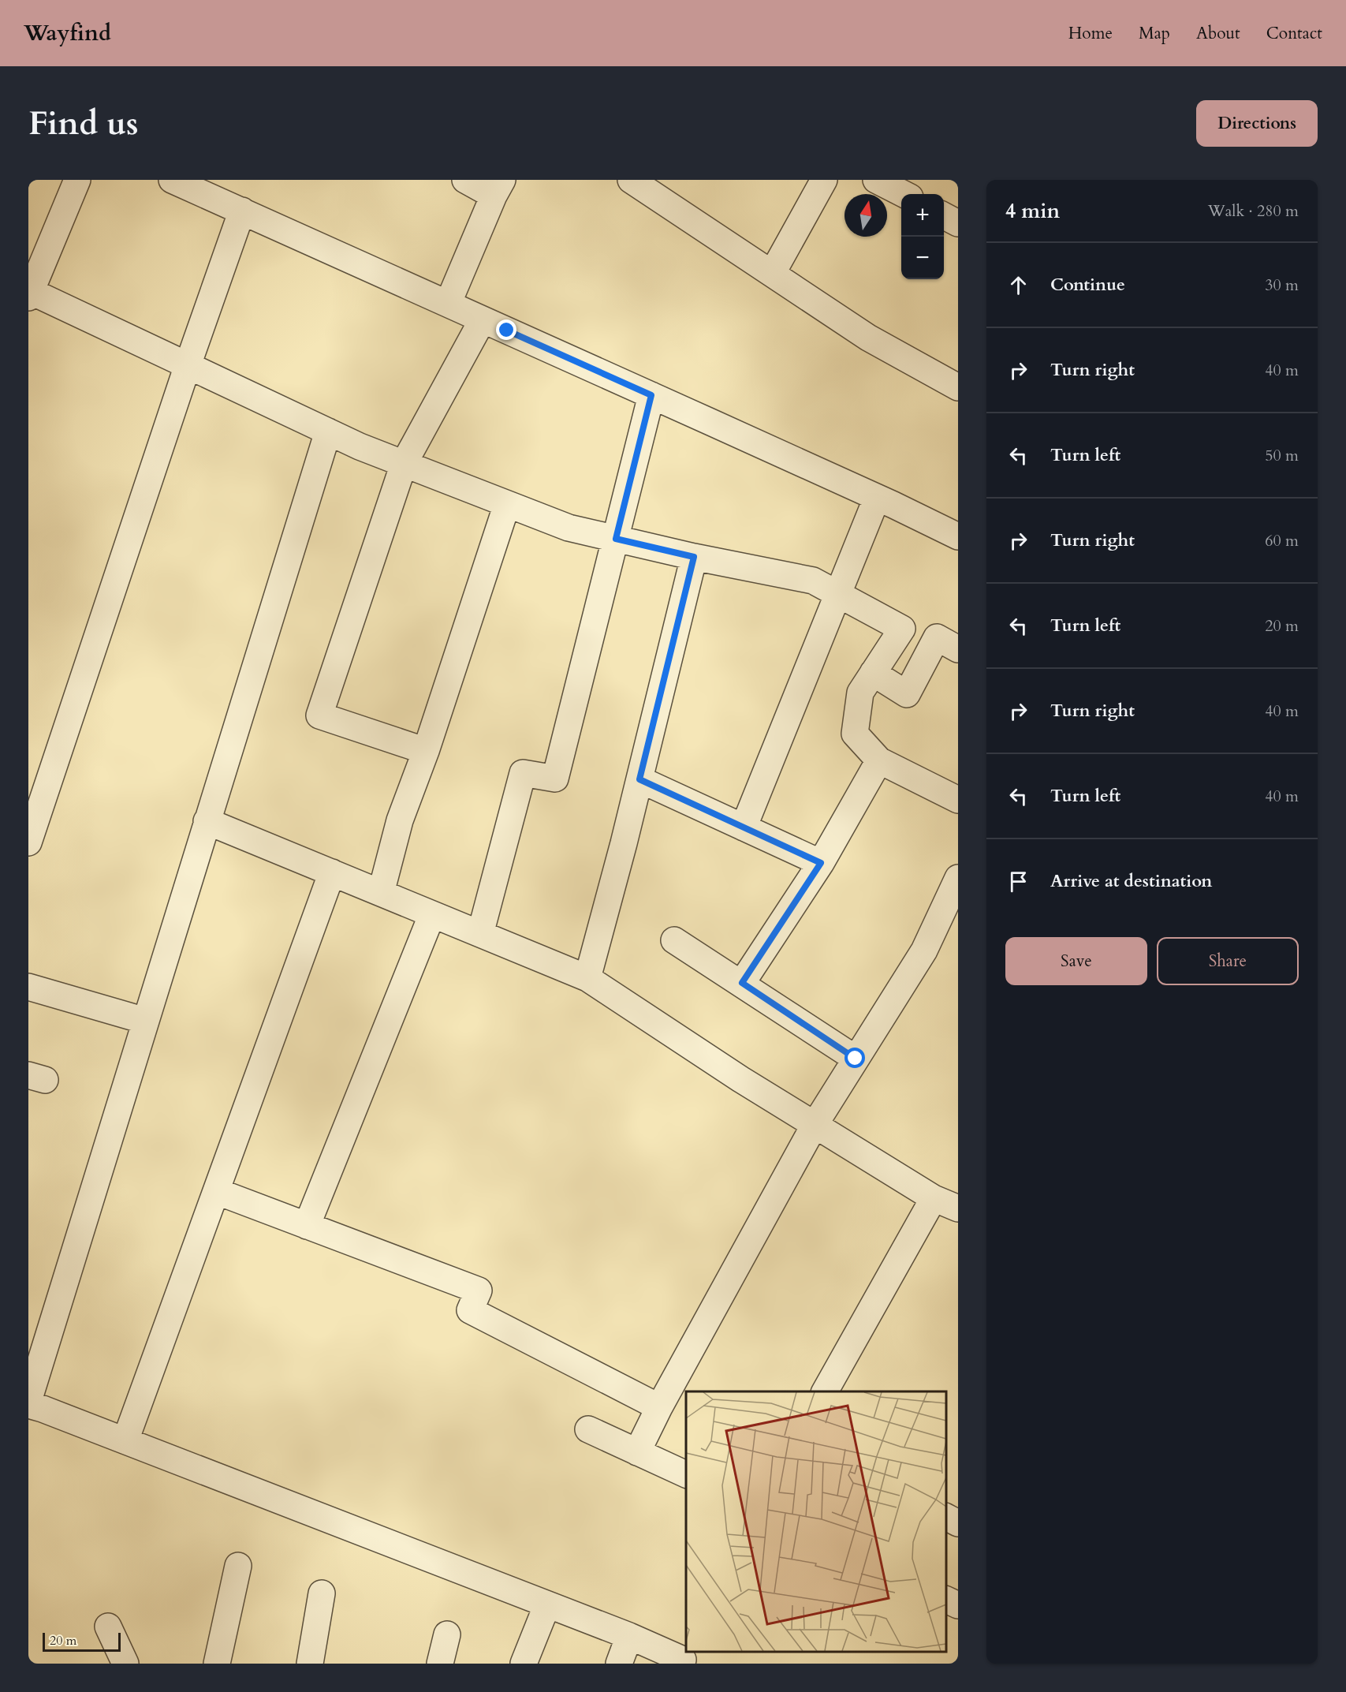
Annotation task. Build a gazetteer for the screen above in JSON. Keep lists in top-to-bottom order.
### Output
{
  "scale_bar": "20 m",
  "north": "top",
  "page": {
    "header": "Wayfind",
    "nav": [
      "Home",
      "Map",
      "About",
      "Contact"
    ],
    "buttons": [
      "Directions",
      ["Save", "Share"]
    ],
    "title": "Find us",
    "heading": ["4 min", "Walk · 280 m"],
    "map_buttons": ["+", "−"],
    "list": [
      ["Continue", "30 m"],
      ["Turn right", "40 m"],
      ["Turn left", "50 m"],
      ["Turn right", "60 m"],
      ["Turn left", "20 m"],
      ["Turn right", "40 m"],
      ["Turn left", "40 m"],
      "Arrive at destination"
    ],
    "scale": "20 m"
  }
}
